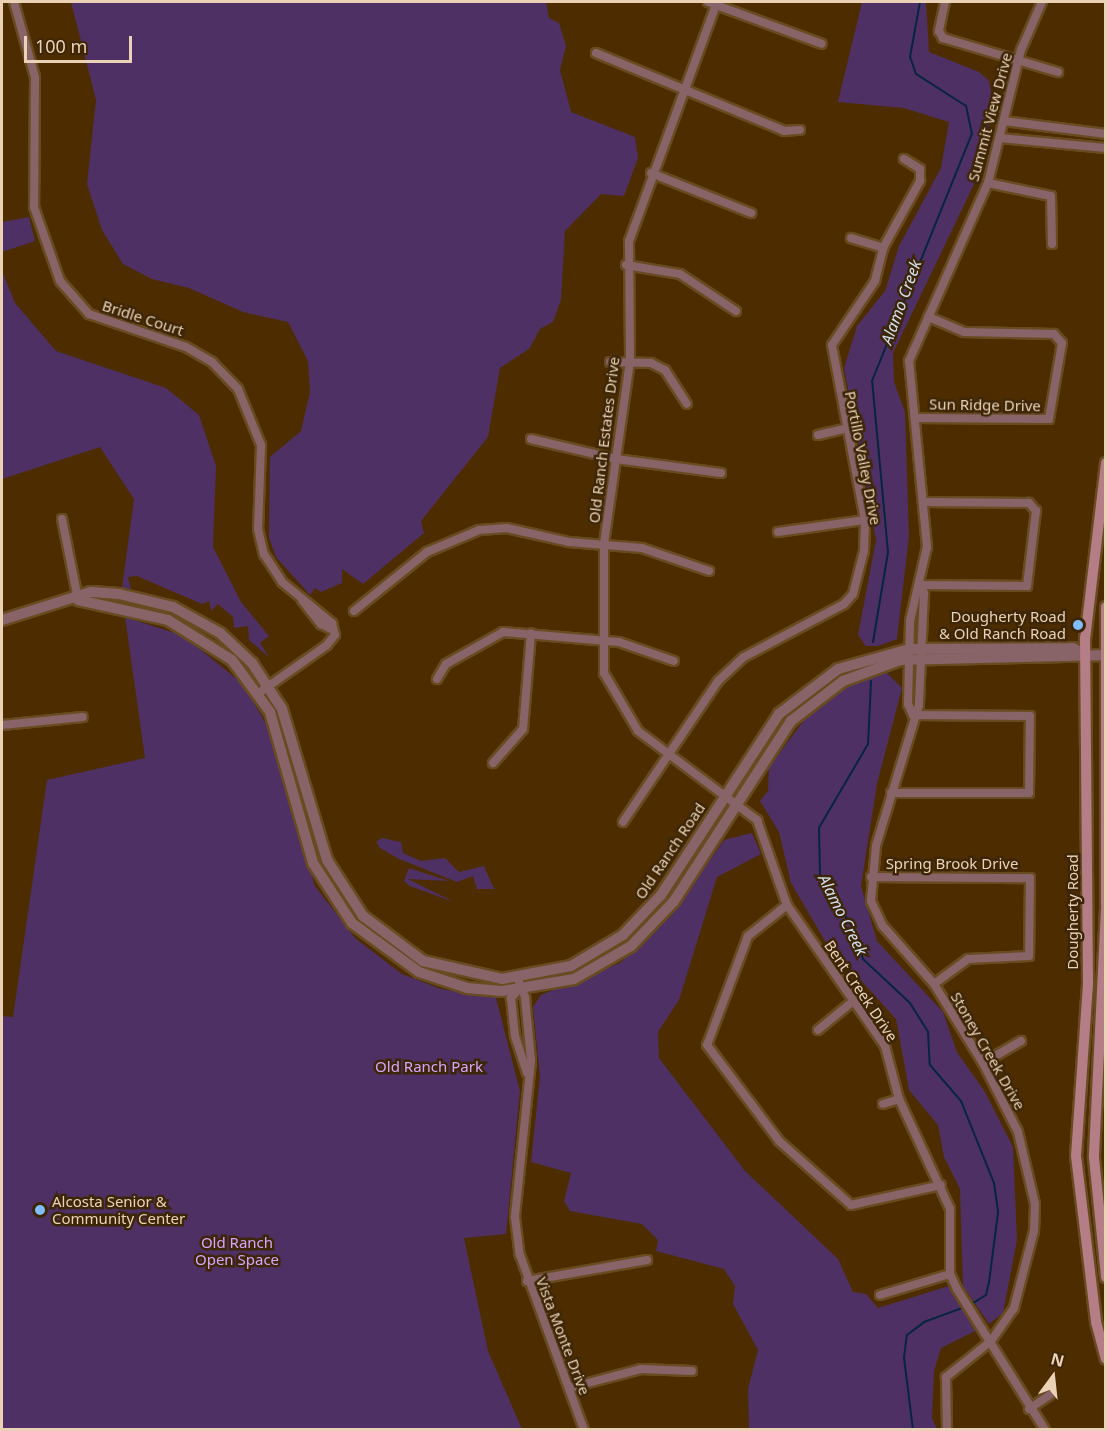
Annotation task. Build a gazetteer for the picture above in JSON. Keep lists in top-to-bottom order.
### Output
{
  "streets": {
    "main road": ["Dougherty Road"],
    "street": [
      "Summit View Drive",
      "Bridle Court",
      "Sun Ridge Drive",
      "Old Ranch Estates Drive",
      "Portillo Valley Drive",
      "Old Ranch Road",
      "Spring Brook Drive",
      "Bent Creek Drive",
      "Stoney Creek Drive",
      "Vista Monte Drive"
    ]
  },
  "crossings": [
    ["Summit View Drive", "Sun Ridge Drive"],
    ["Summit View Drive", "Old Ranch Road"],
    ["Summit View Drive", "Stoney Creek Drive"],
    ["Bridle Court", "Old Ranch Road"],
    ["Old Ranch Estates Drive", "Portillo Valley Drive"],
    ["Old Ranch Estates Drive", "Old Ranch Road"],
    ["Old Ranch Estates Drive", "Bent Creek Drive"],
    ["Old Ranch Road", "Dougherty Road"],
    ["Old Ranch Road", "Bent Creek Drive"],
    ["Old Ranch Road", "Stoney Creek Drive"],
    ["Old Ranch Road", "Vista Monte Drive"],
    ["Spring Brook Drive", "Stoney Creek Drive"],
    ["Bent Creek Drive", "Stoney Creek Drive"]
  ],
  "water": ["Alamo Creek"],
  "parks": ["Old Ranch Park", "Old Ranch Open Space"],
  "places": ["Dougherty Road & Old Ranch Road", "Alcosta Senior & Community Center"],
  "scale_bar": "100 m",
  "north": "top"
}
